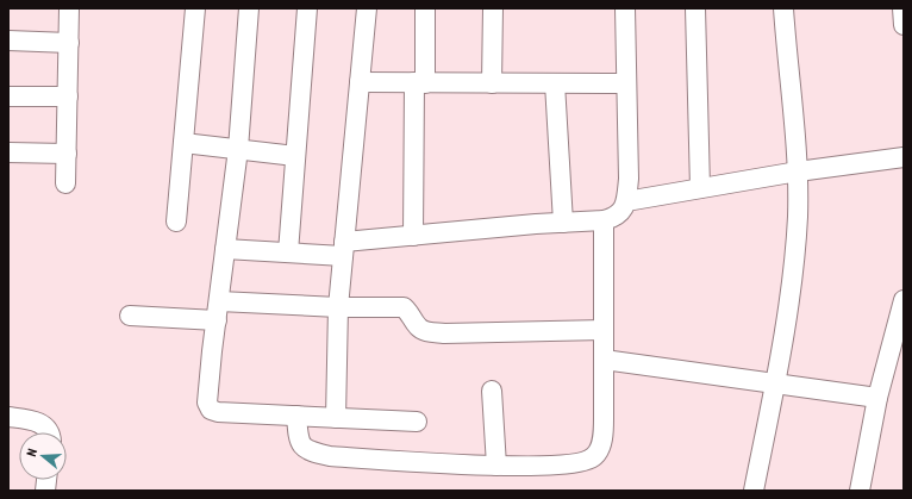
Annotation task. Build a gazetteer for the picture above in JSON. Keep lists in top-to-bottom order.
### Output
{
  "north": "left"
}
